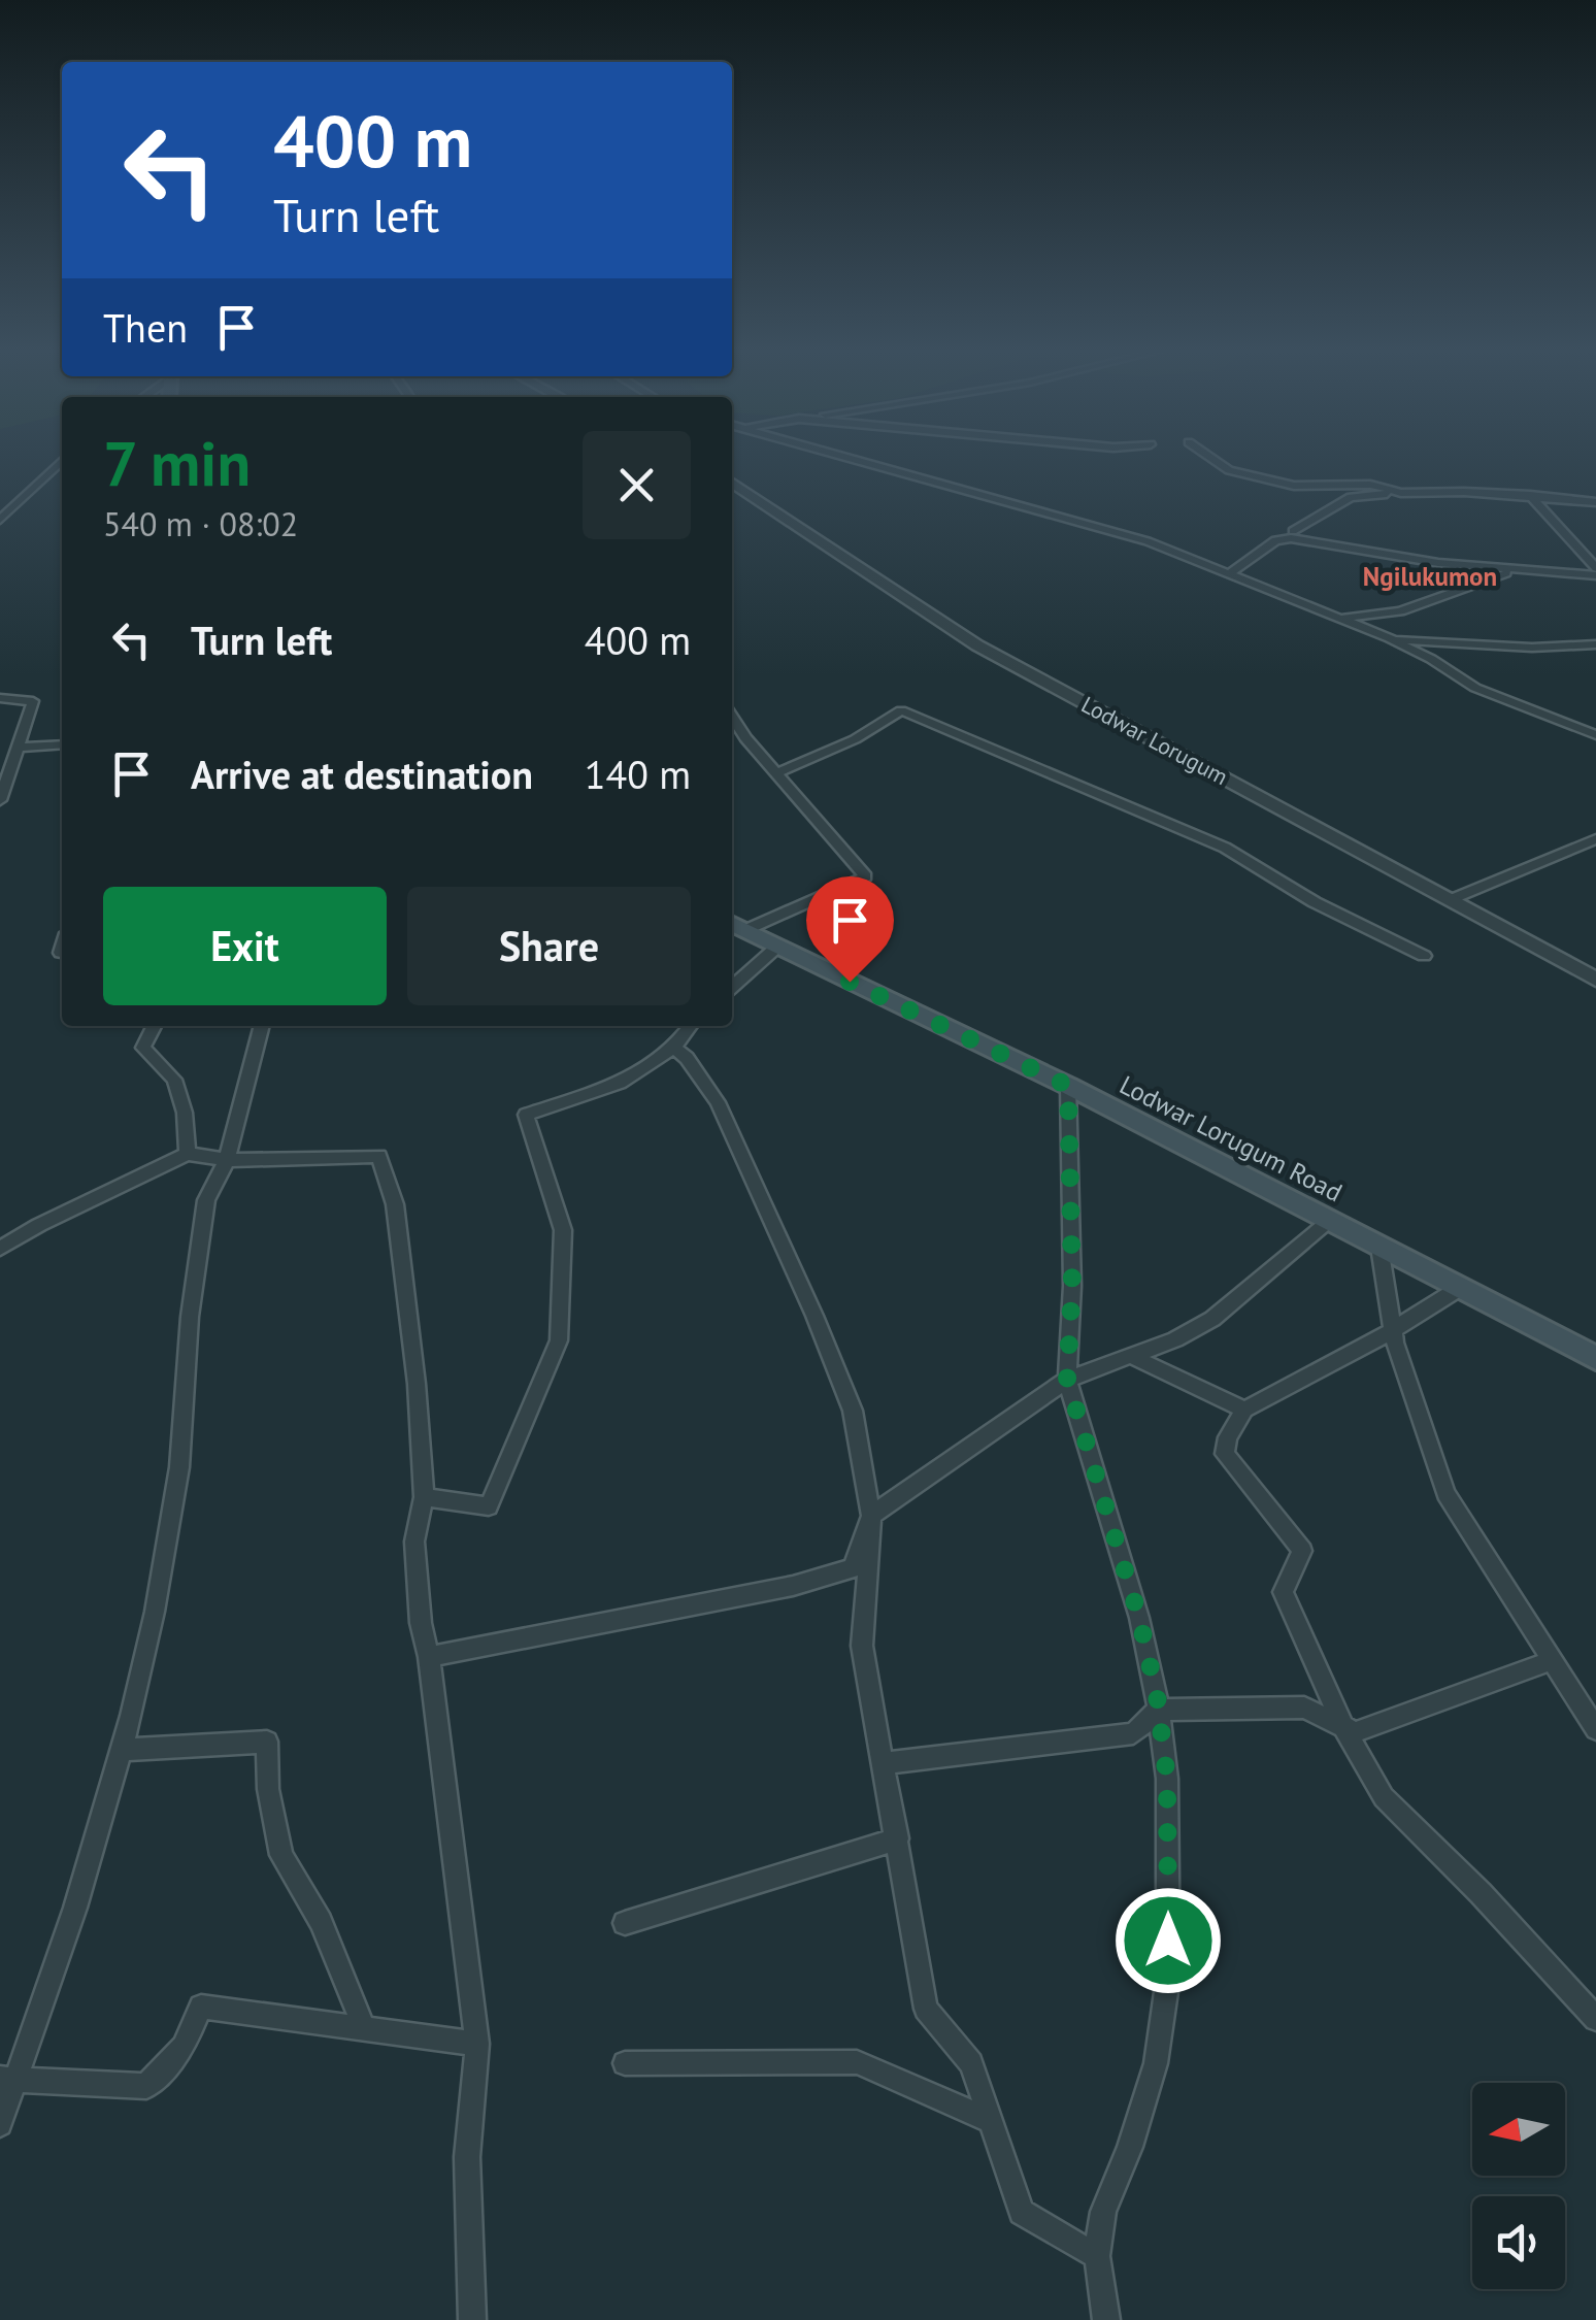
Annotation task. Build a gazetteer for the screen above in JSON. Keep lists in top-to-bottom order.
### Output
{
  "streets": {
    "main road": ["Lodwar Lorugum Road"],
    "street": ["Lodwar Lorugum"]
  },
  "districts": ["Ngilukumon"],
  "north": "left",
  "page": {
    "turn": ["400 m", "Turn left"],
    "then": "Then",
    "heading": ["7 min", "540 m · 08:02"],
    "list": [
      {
        "name": "Turn left",
        "value": "400 m"
      },
      {
        "name": "Arrive at destination",
        "value": "140 m"
      }
    ],
    "buttons": ["Exit", "Share"]
  }
}
